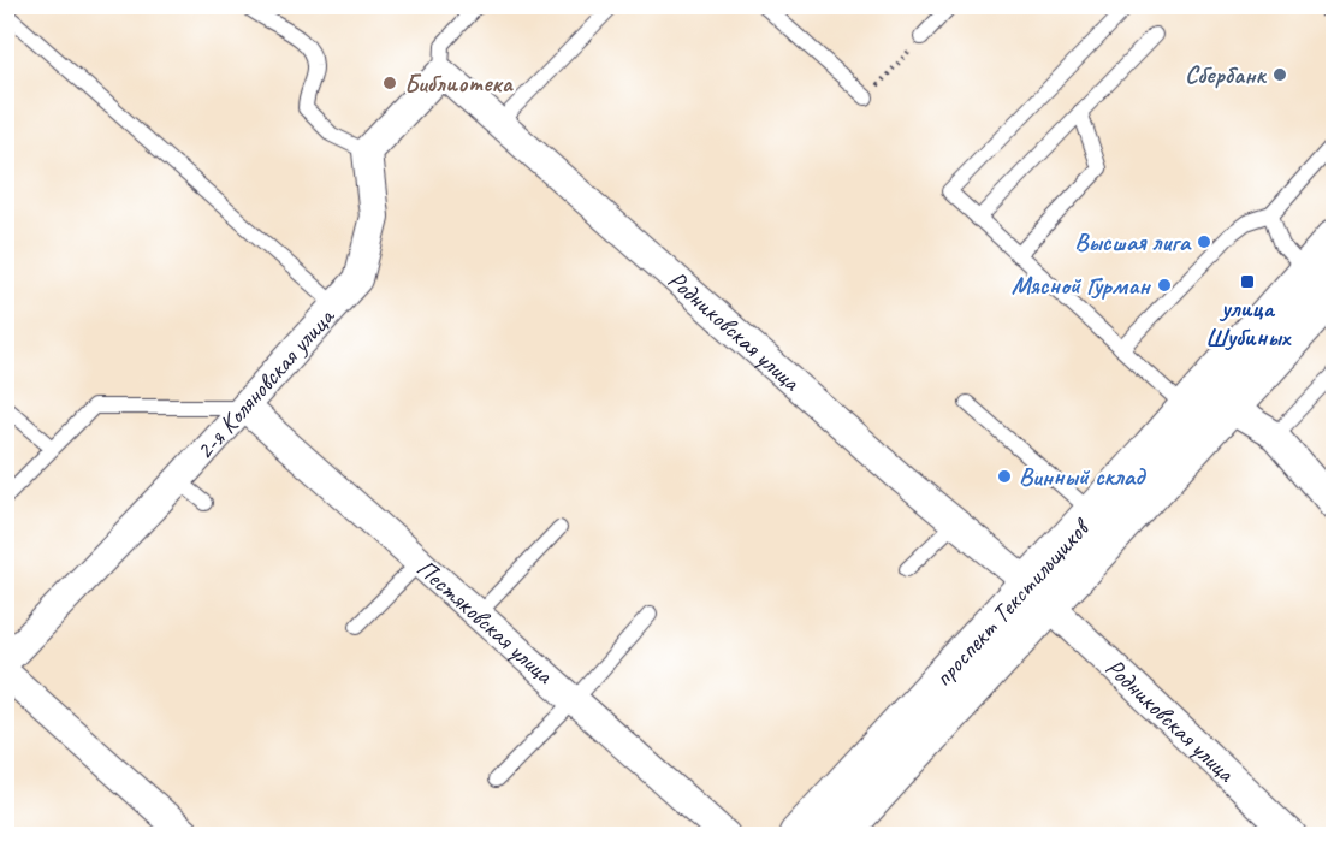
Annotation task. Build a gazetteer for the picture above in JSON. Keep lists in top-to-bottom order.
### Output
{
  "streets": {
    "main road": ["проспект Текстильщиков"],
    "street": ["Родниковская улица", "2-я Коляновская улица", "Пестяковская улица"]
  },
  "crossings": [
    ["Родниковская улица", "проспект Текстильщиков"],
    ["2-я Коляновская улица", "Пестяковская улица"]
  ],
  "places": {
    "other": [
      "Сбербанк",
      "Библиотека",
      "Высшая лига",
      "Мясной Гурман",
      "Винный склад"
    ],
    "transit": ["улица Шубиных"]
  }
}
